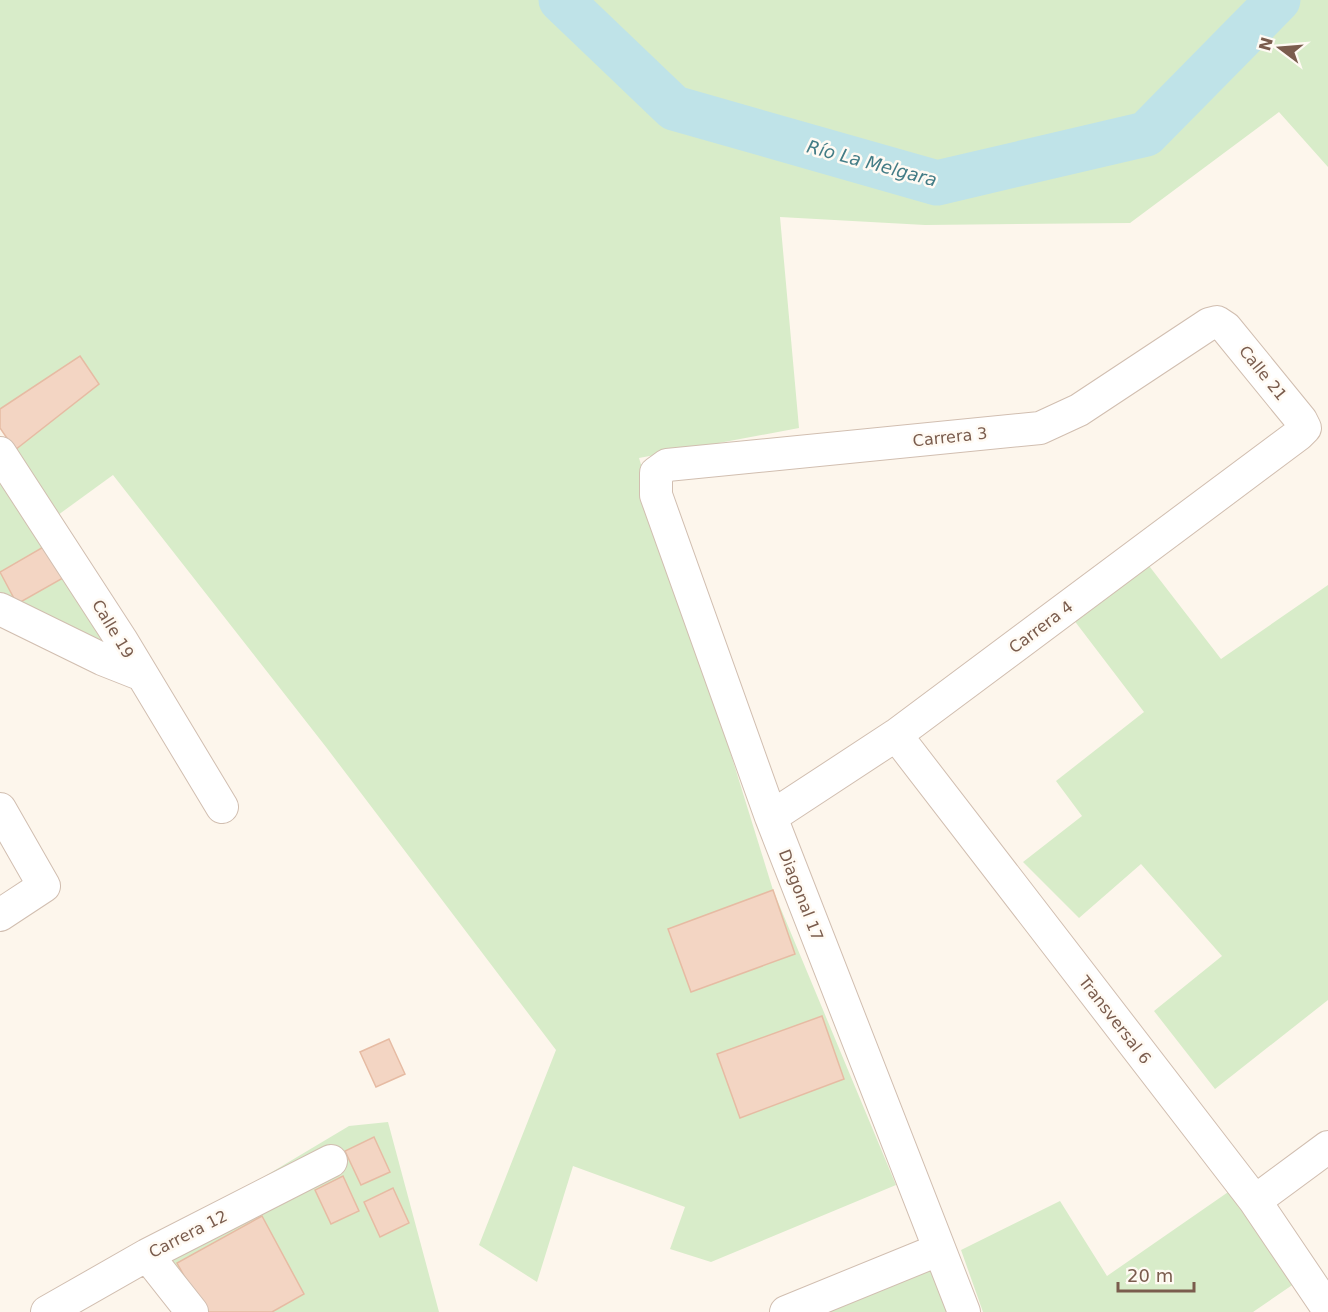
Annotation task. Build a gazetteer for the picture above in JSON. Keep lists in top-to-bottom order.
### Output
{
  "streets": {
    "street": [
      "Calle 21",
      "Carrera 3",
      "Carrera 4",
      "Calle 19",
      "Diagonal 17",
      "Transversal 6",
      "Carrera 12"
    ]
  },
  "crossings": [
    ["Calle 21", "Carrera 3"],
    ["Calle 21", "Carrera 4"],
    ["Carrera 3", "Diagonal 17"],
    ["Carrera 4", "Diagonal 17"],
    ["Carrera 4", "Transversal 6"]
  ],
  "water": ["Río La Melgara"],
  "scale_bar": "20 m",
  "north": "left"
}
